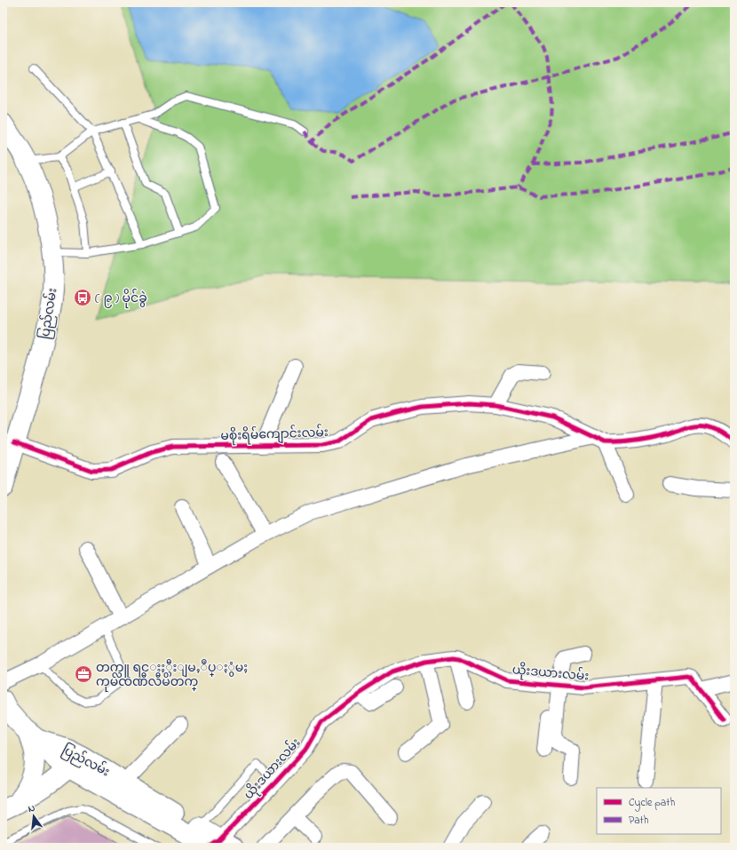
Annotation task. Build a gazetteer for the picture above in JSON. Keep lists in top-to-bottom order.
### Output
{
  "streets": {
    "main road": ["ပြည်လမ်း"],
    "street": ["မစိုးရိမ်ကျောင်းလမ်း", "ယိုးဒယားလမ်း"]
  },
  "crossings": [
    ["ပြည်လမ်း", "မစိုးရိမ်ကျောင်းလမ်း"],
    ["ပြည်လမ်း", "ယိုးဒယားလမ်း"]
  ],
  "places": {
    "bus stop": ["( ၉ ) မိုင်ခွဲ"],
    "office": ["တက္လူ ရင္းႏွီးျမႇဳပ္ႏွံမႈ ကုမၸဏီလီမိတက္"]
  },
  "legend": ["Cycle path", "Path"],
  "north": "top"
}
